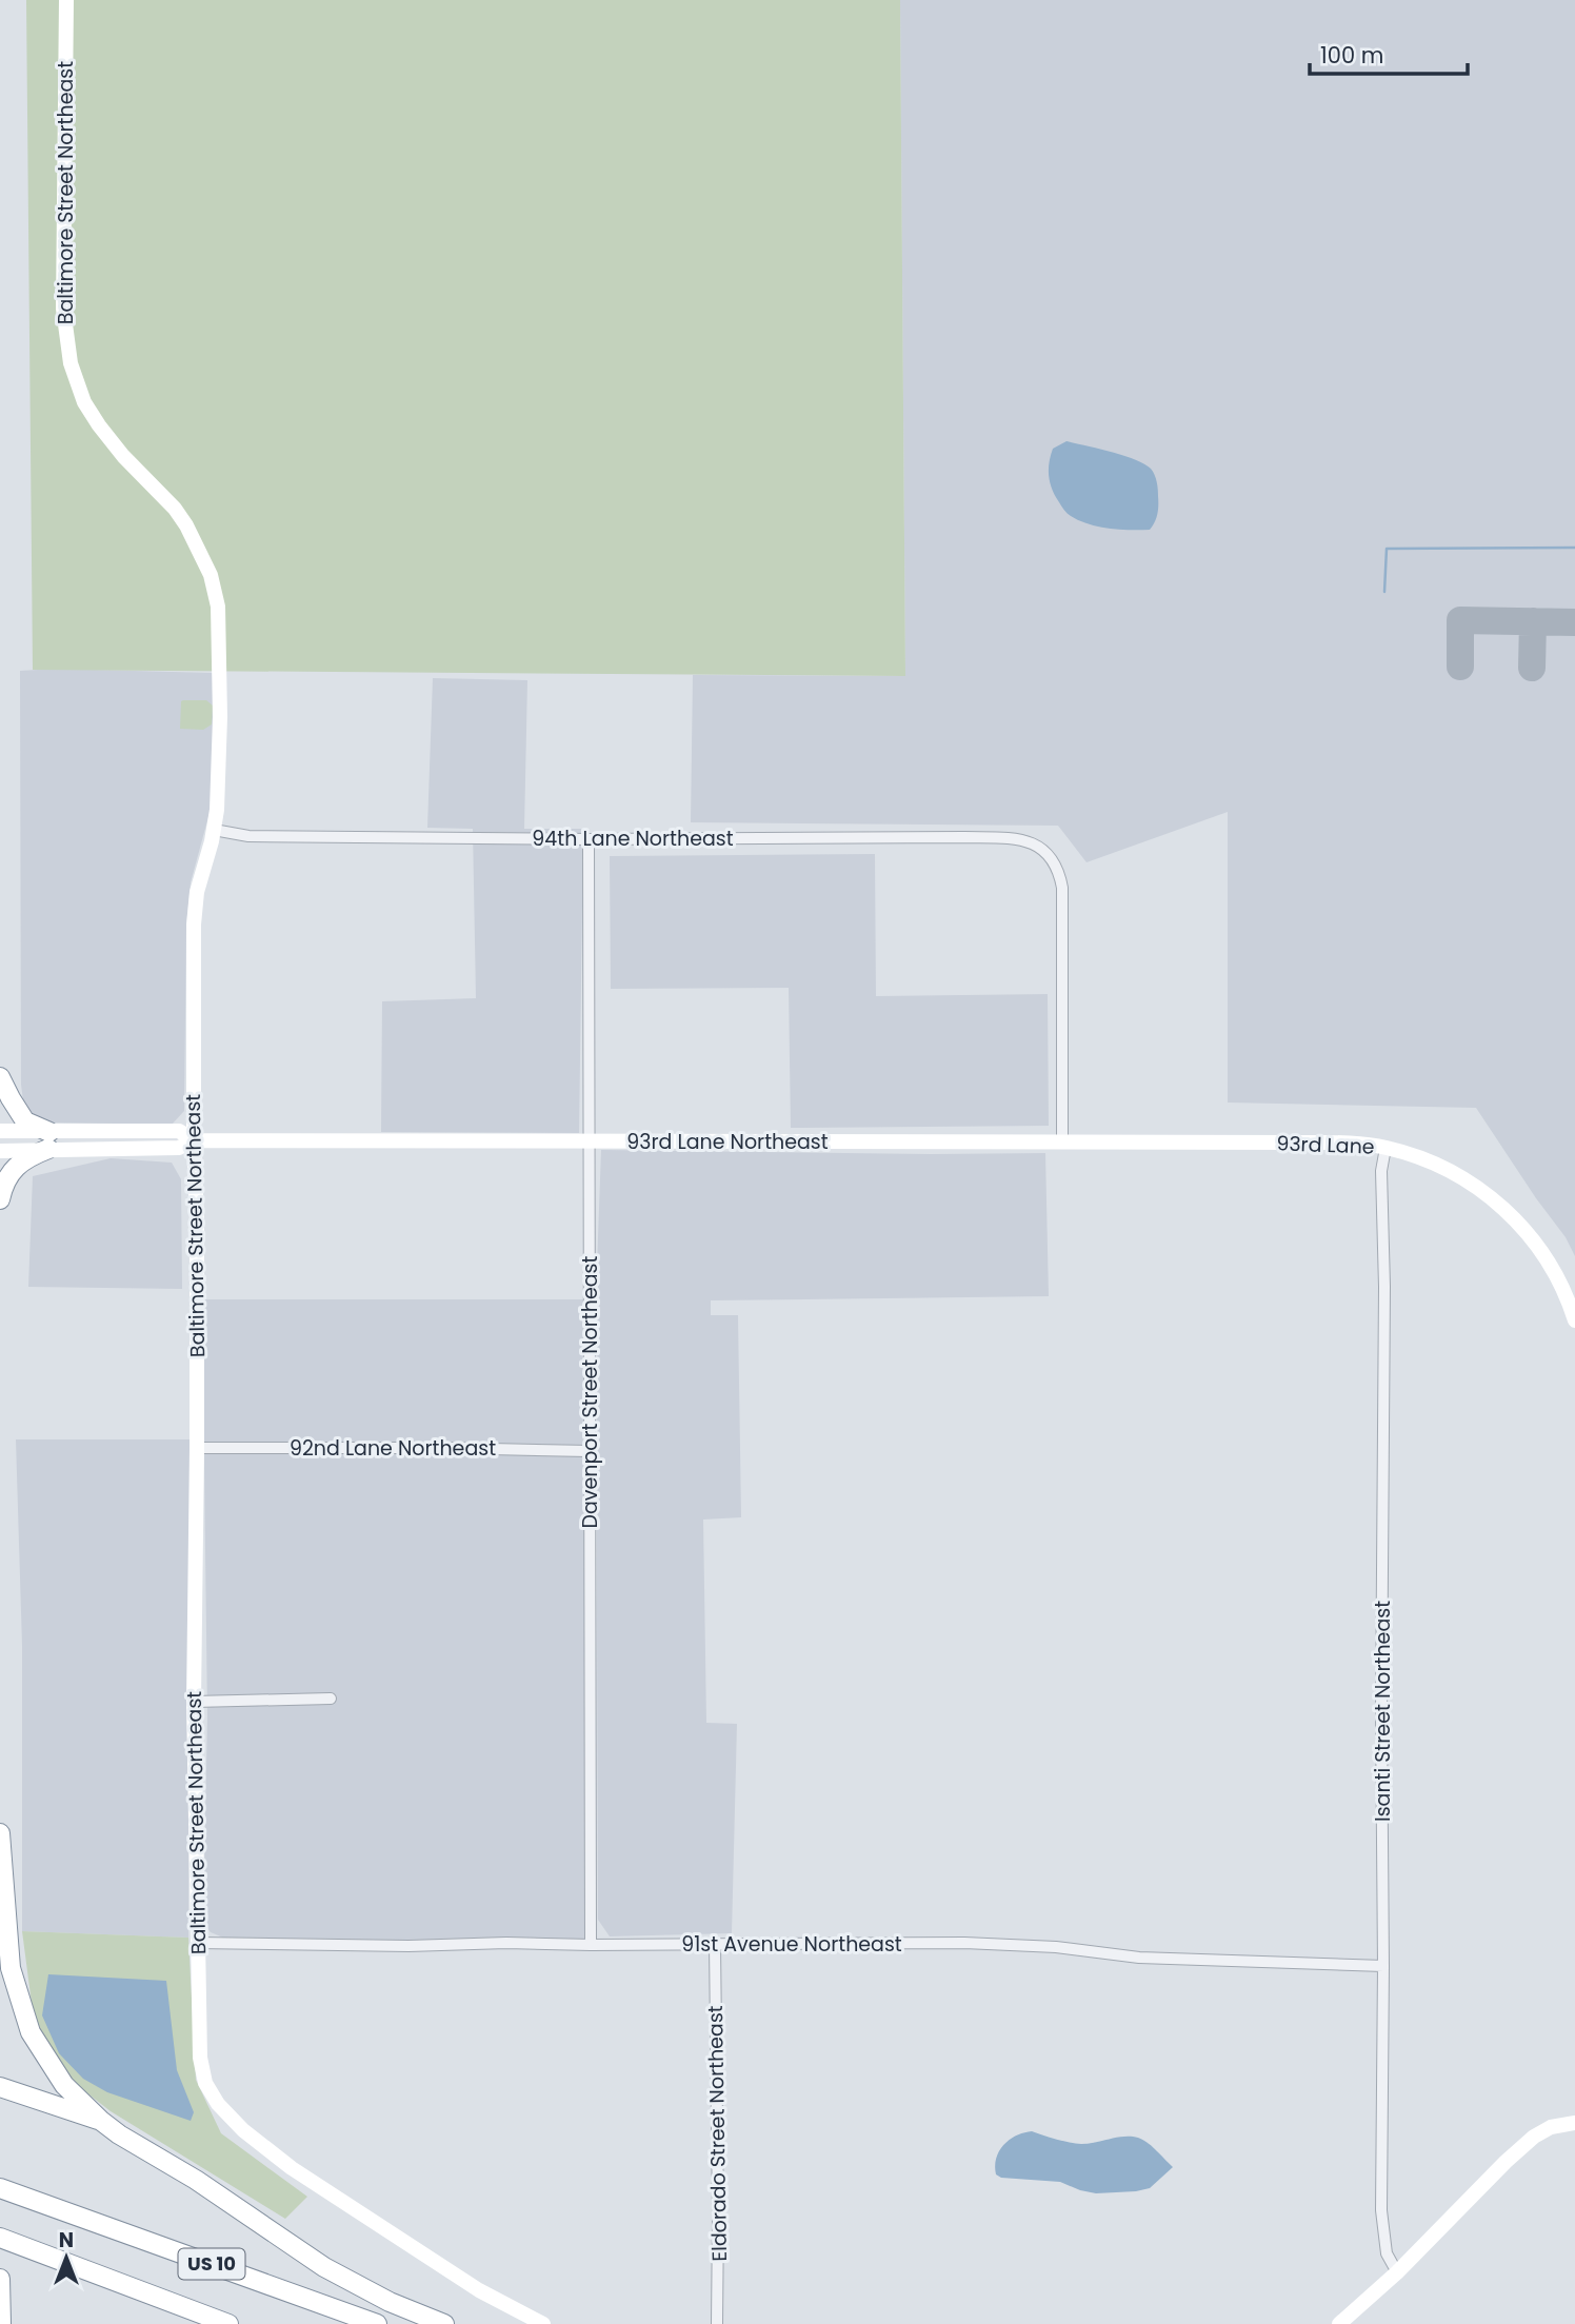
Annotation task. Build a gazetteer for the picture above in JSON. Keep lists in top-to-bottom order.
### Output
{
  "streets": {
    "highway": ["US 10"],
    "street": [
      "Baltimore Street Northeast",
      "94th Lane Northeast",
      "93rd Lane Northeast",
      "93rd Lane",
      "Davenport Street Northeast",
      "92nd Lane Northeast",
      "Isanti Street Northeast",
      "91st Avenue Northeast",
      "Eldorado Street Northeast"
    ]
  },
  "crossings": [
    ["Baltimore Street Northeast", "94th Lane Northeast"],
    ["Baltimore Street Northeast", "93rd Lane Northeast"],
    ["Baltimore Street Northeast", "92nd Lane Northeast"],
    ["Baltimore Street Northeast", "91st Avenue Northeast"],
    ["94th Lane Northeast", "93rd Lane Northeast"],
    ["94th Lane Northeast", "Davenport Street Northeast"],
    ["93rd Lane Northeast", "93rd Lane"],
    ["93rd Lane Northeast", "Davenport Street Northeast"],
    ["93rd Lane", "Isanti Street Northeast"],
    ["Davenport Street Northeast", "92nd Lane Northeast"],
    ["Davenport Street Northeast", "91st Avenue Northeast"],
    ["Isanti Street Northeast", "91st Avenue Northeast"],
    ["91st Avenue Northeast", "Eldorado Street Northeast"]
  ],
  "scale_bar": "100 m",
  "north": "top"
}
